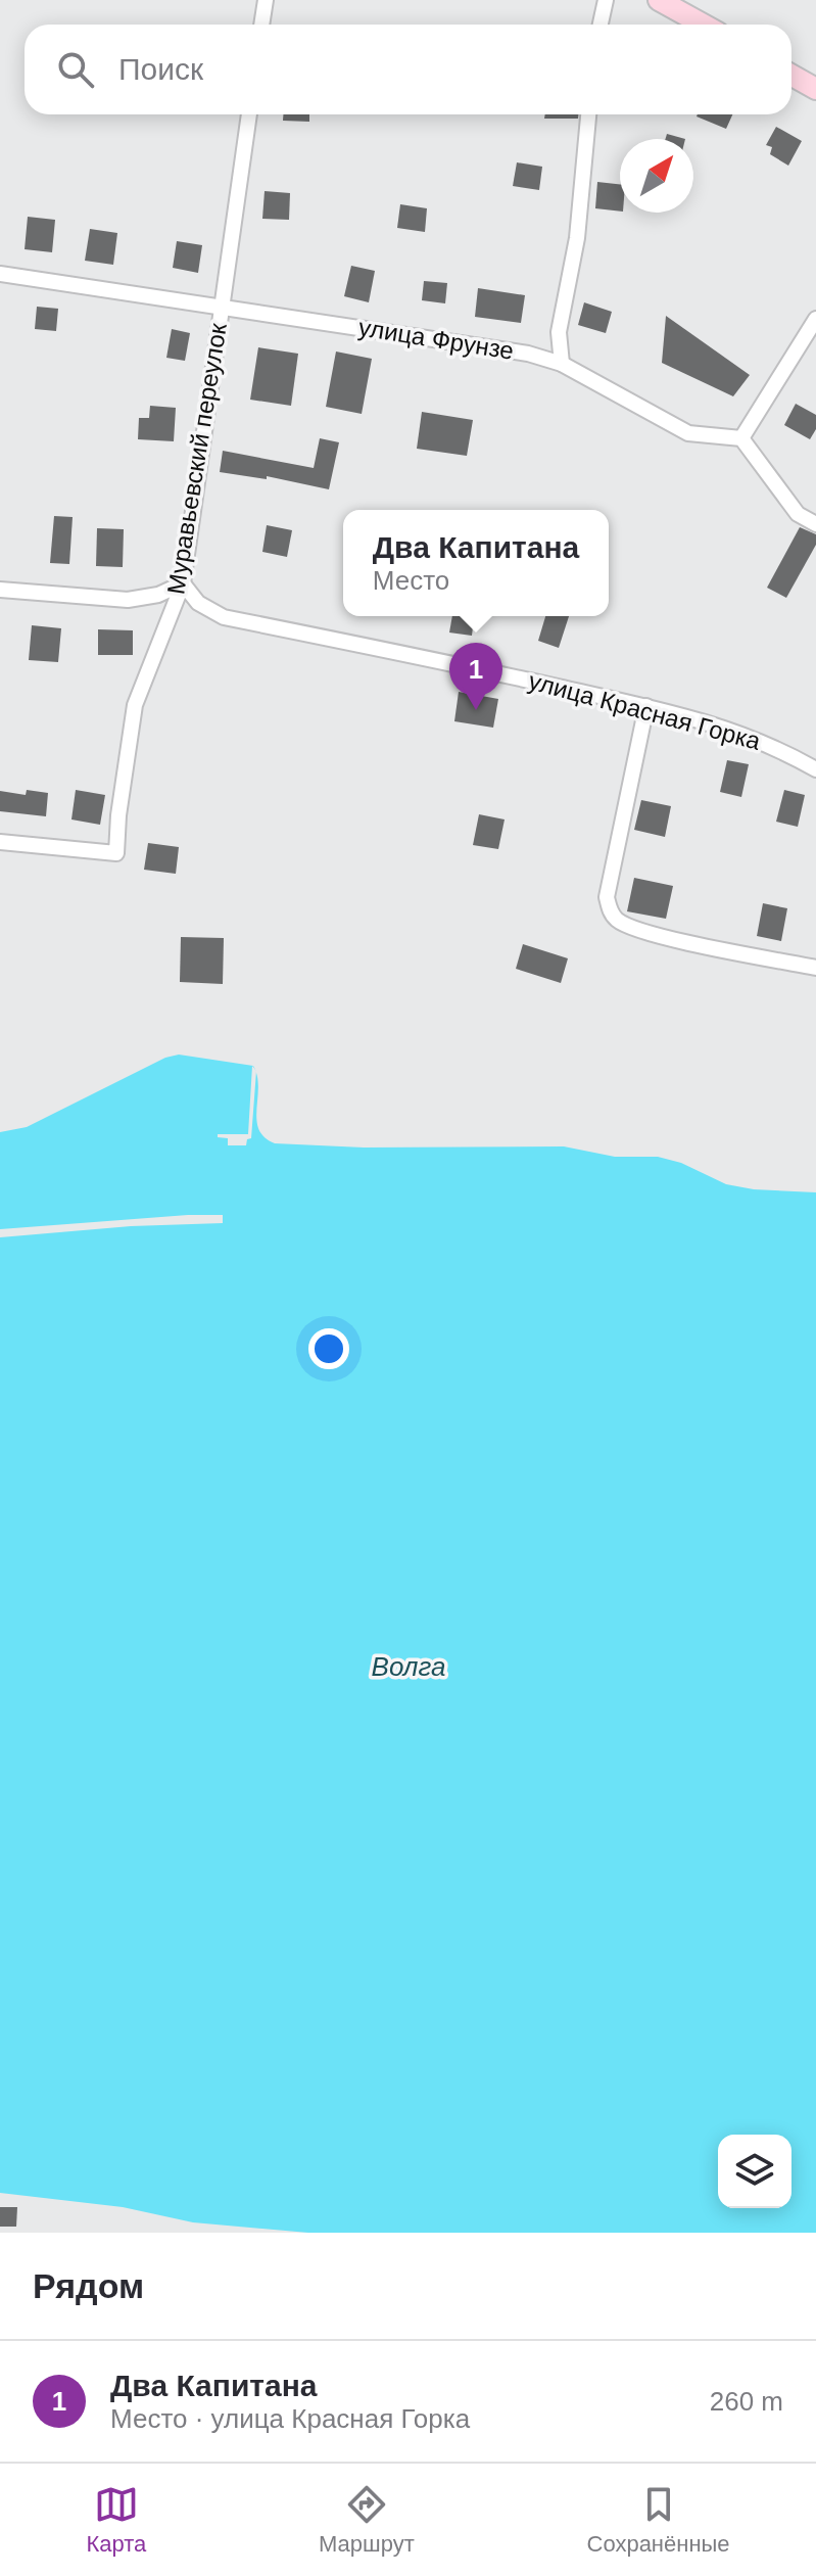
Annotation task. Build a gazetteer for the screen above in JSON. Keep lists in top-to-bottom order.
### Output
{
  "streets": {
    "street": ["улица Фрунзе", "Муравьевский переулок", "улица Красная Горка"]
  },
  "crossings": [
    ["улица Фрунзе", "Муравьевский переулок"],
    ["Муравьевский переулок", "улица Красная Горка"]
  ],
  "water": ["Волга"],
  "north": "top right",
  "page": {
    "search": "Поиск",
    "popup": ["Два Капитана", "Место"],
    "pins": "1",
    "heading": "Рядом",
    "list": [
      {
        "mark": "1",
        "name": "Два Капитана",
        "note": "Место · улица Красная Горка",
        "value": "260 m"
      }
    ],
    "nav": ["Карта", "Маршрут", "Сохранённые"]
  }
}
